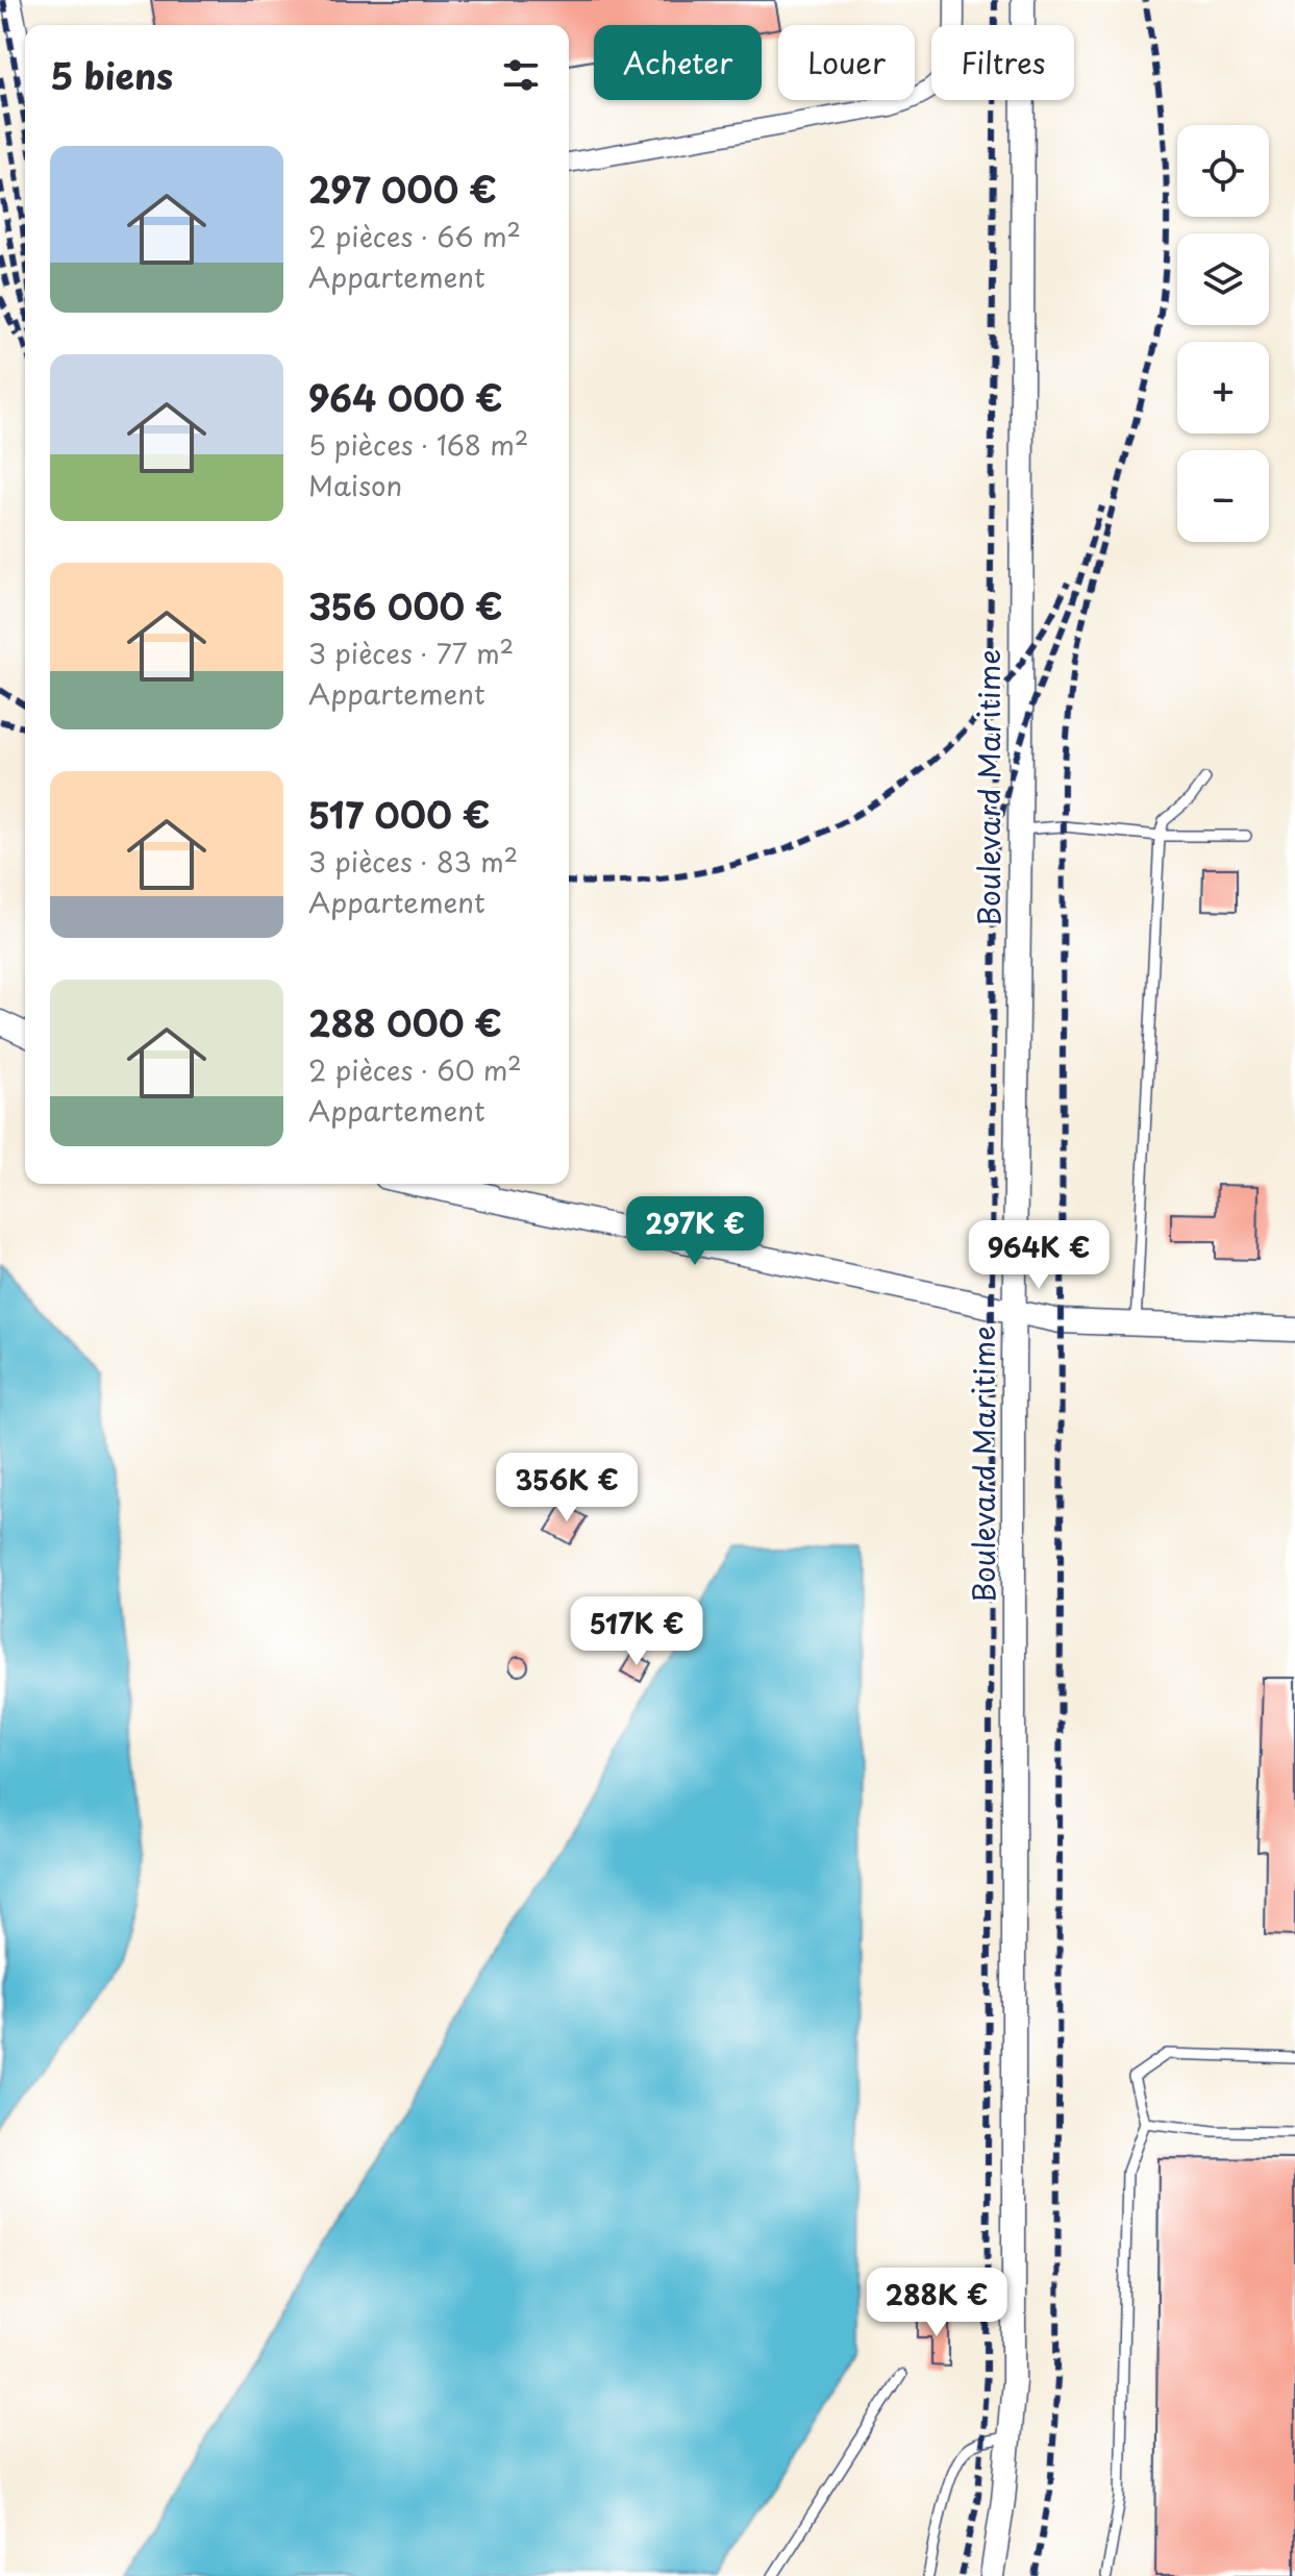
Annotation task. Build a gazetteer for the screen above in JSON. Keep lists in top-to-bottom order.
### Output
{
  "streets": {
    "street": ["Boulevard Maritime"]
  },
  "page": {
    "chip": ["Acheter", "Louer", "Filtres"],
    "heading": "5 biens",
    "map_buttons": ["+", "−"],
    "list": [
      {
        "name": "297 000 €",
        "note": "2 pièces · 66 m² · Appartement"
      },
      {
        "name": "964 000 €",
        "note": "5 pièces · 168 m² · Maison"
      },
      {
        "name": "356 000 €",
        "note": "3 pièces · 77 m² · Appartement"
      },
      {
        "name": "517 000 €",
        "note": "3 pièces · 83 m² · Appartement"
      },
      {
        "name": "288 000 €",
        "note": "2 pièces · 60 m² · Appartement"
      }
    ],
    "price": [
      "297K €",
      "964K €",
      "356K €",
      "517K €",
      "288K €"
    ]
  }
}
